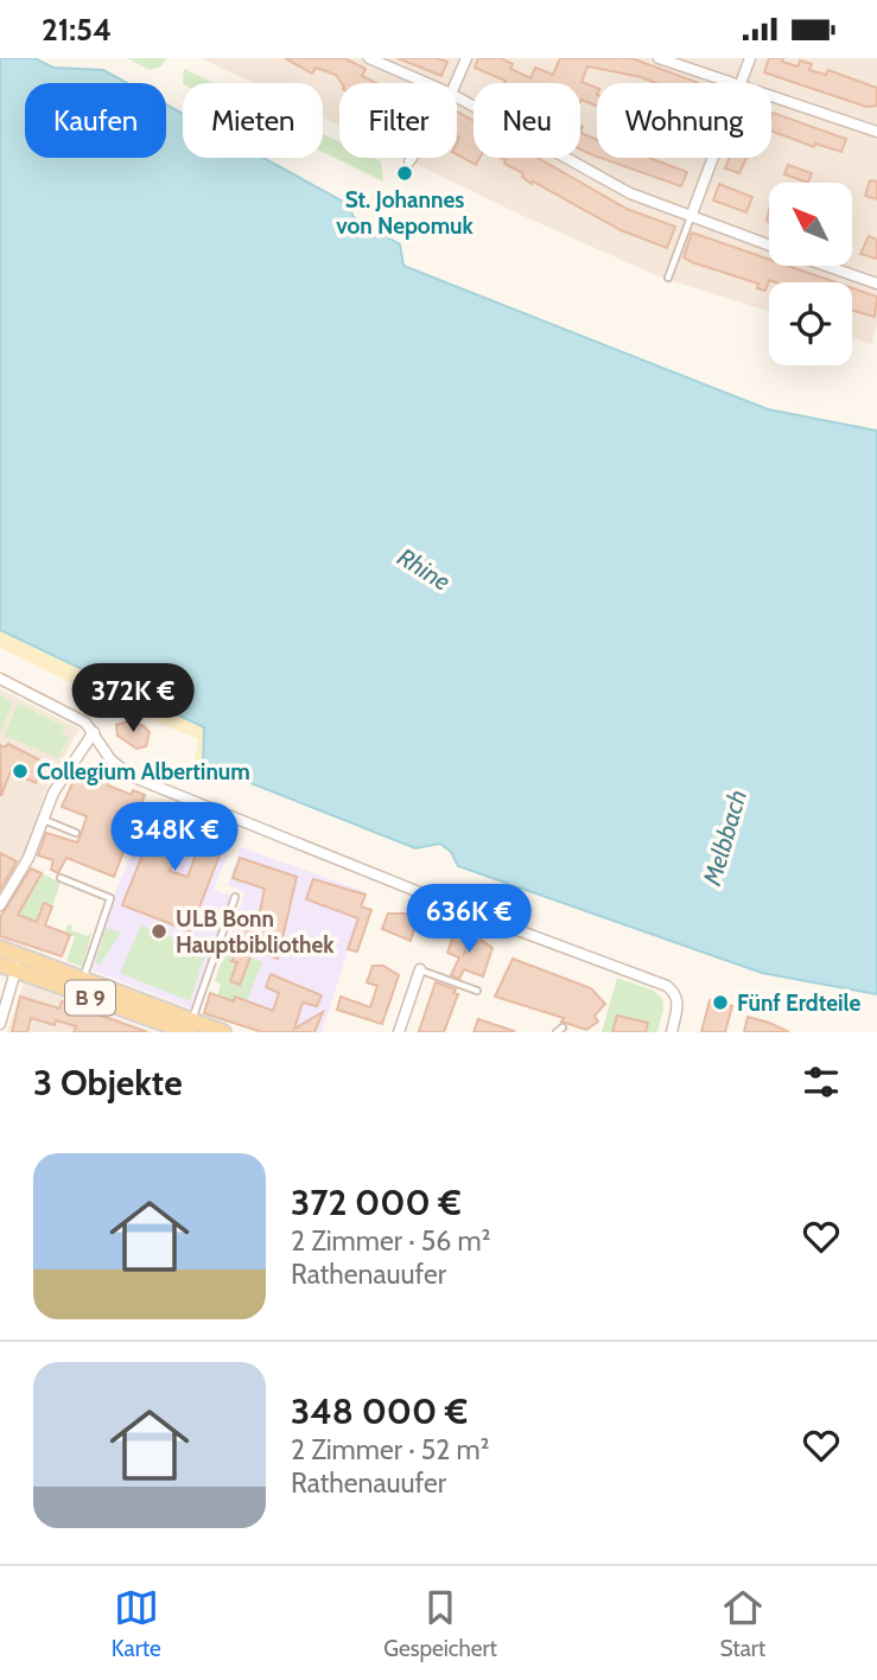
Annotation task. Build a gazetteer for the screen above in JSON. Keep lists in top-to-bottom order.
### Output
{
  "streets": {
    "main road": ["B 9"]
  },
  "water": ["Rhine", "Melbbach"],
  "places": [
    "St. Johannes von Nepomuk",
    "Collegium Albertinum",
    "ULB Bonn Hauptbibliothek",
    "Fünf Erdteile"
  ],
  "north": "top left",
  "page": {
    "status": "21:54",
    "chip": [
      "Kaufen",
      "Mieten",
      "Filter",
      "Neu",
      "Wohnung"
    ],
    "price": ["372K €", "348K €", "636K €"],
    "heading": "3 Objekte",
    "list": [
      {
        "name": "372 000 €",
        "note": "2 Zimmer · 56 m² · Rathenauufer"
      },
      {
        "name": "348 000 €",
        "note": "2 Zimmer · 52 m² · Rathenauufer"
      }
    ],
    "tabs": ["Karte", "Gespeichert", "Start"]
  }
}
